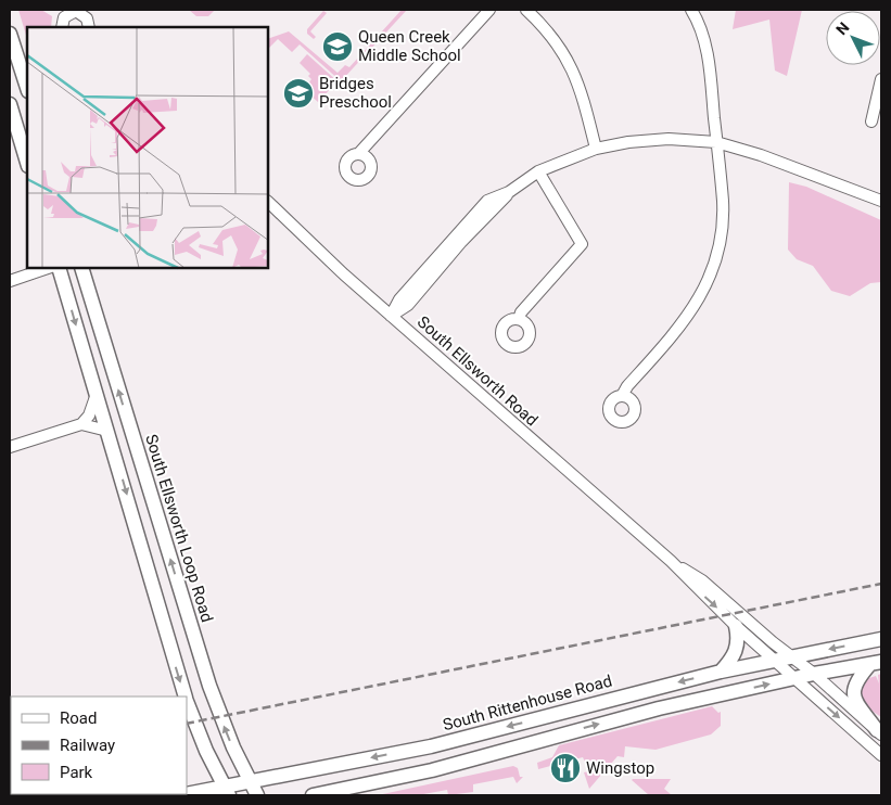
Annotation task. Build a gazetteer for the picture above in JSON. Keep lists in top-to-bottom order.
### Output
{
  "streets": {
    "main road": ["South Ellsworth Loop Road", "South Rittenhouse Road"],
    "street": ["South Ellsworth Road"]
  },
  "crossings": [
    ["South Ellsworth Road", "South Rittenhouse Road"],
    ["South Ellsworth Loop Road", "South Rittenhouse Road"]
  ],
  "places": {
    "school or university": ["Queen Creek Middle School", "Bridges Preschool"],
    "restaurant": ["Wingstop"]
  },
  "legend": ["Road", "Railway", "Park"],
  "north": "top left"
}
